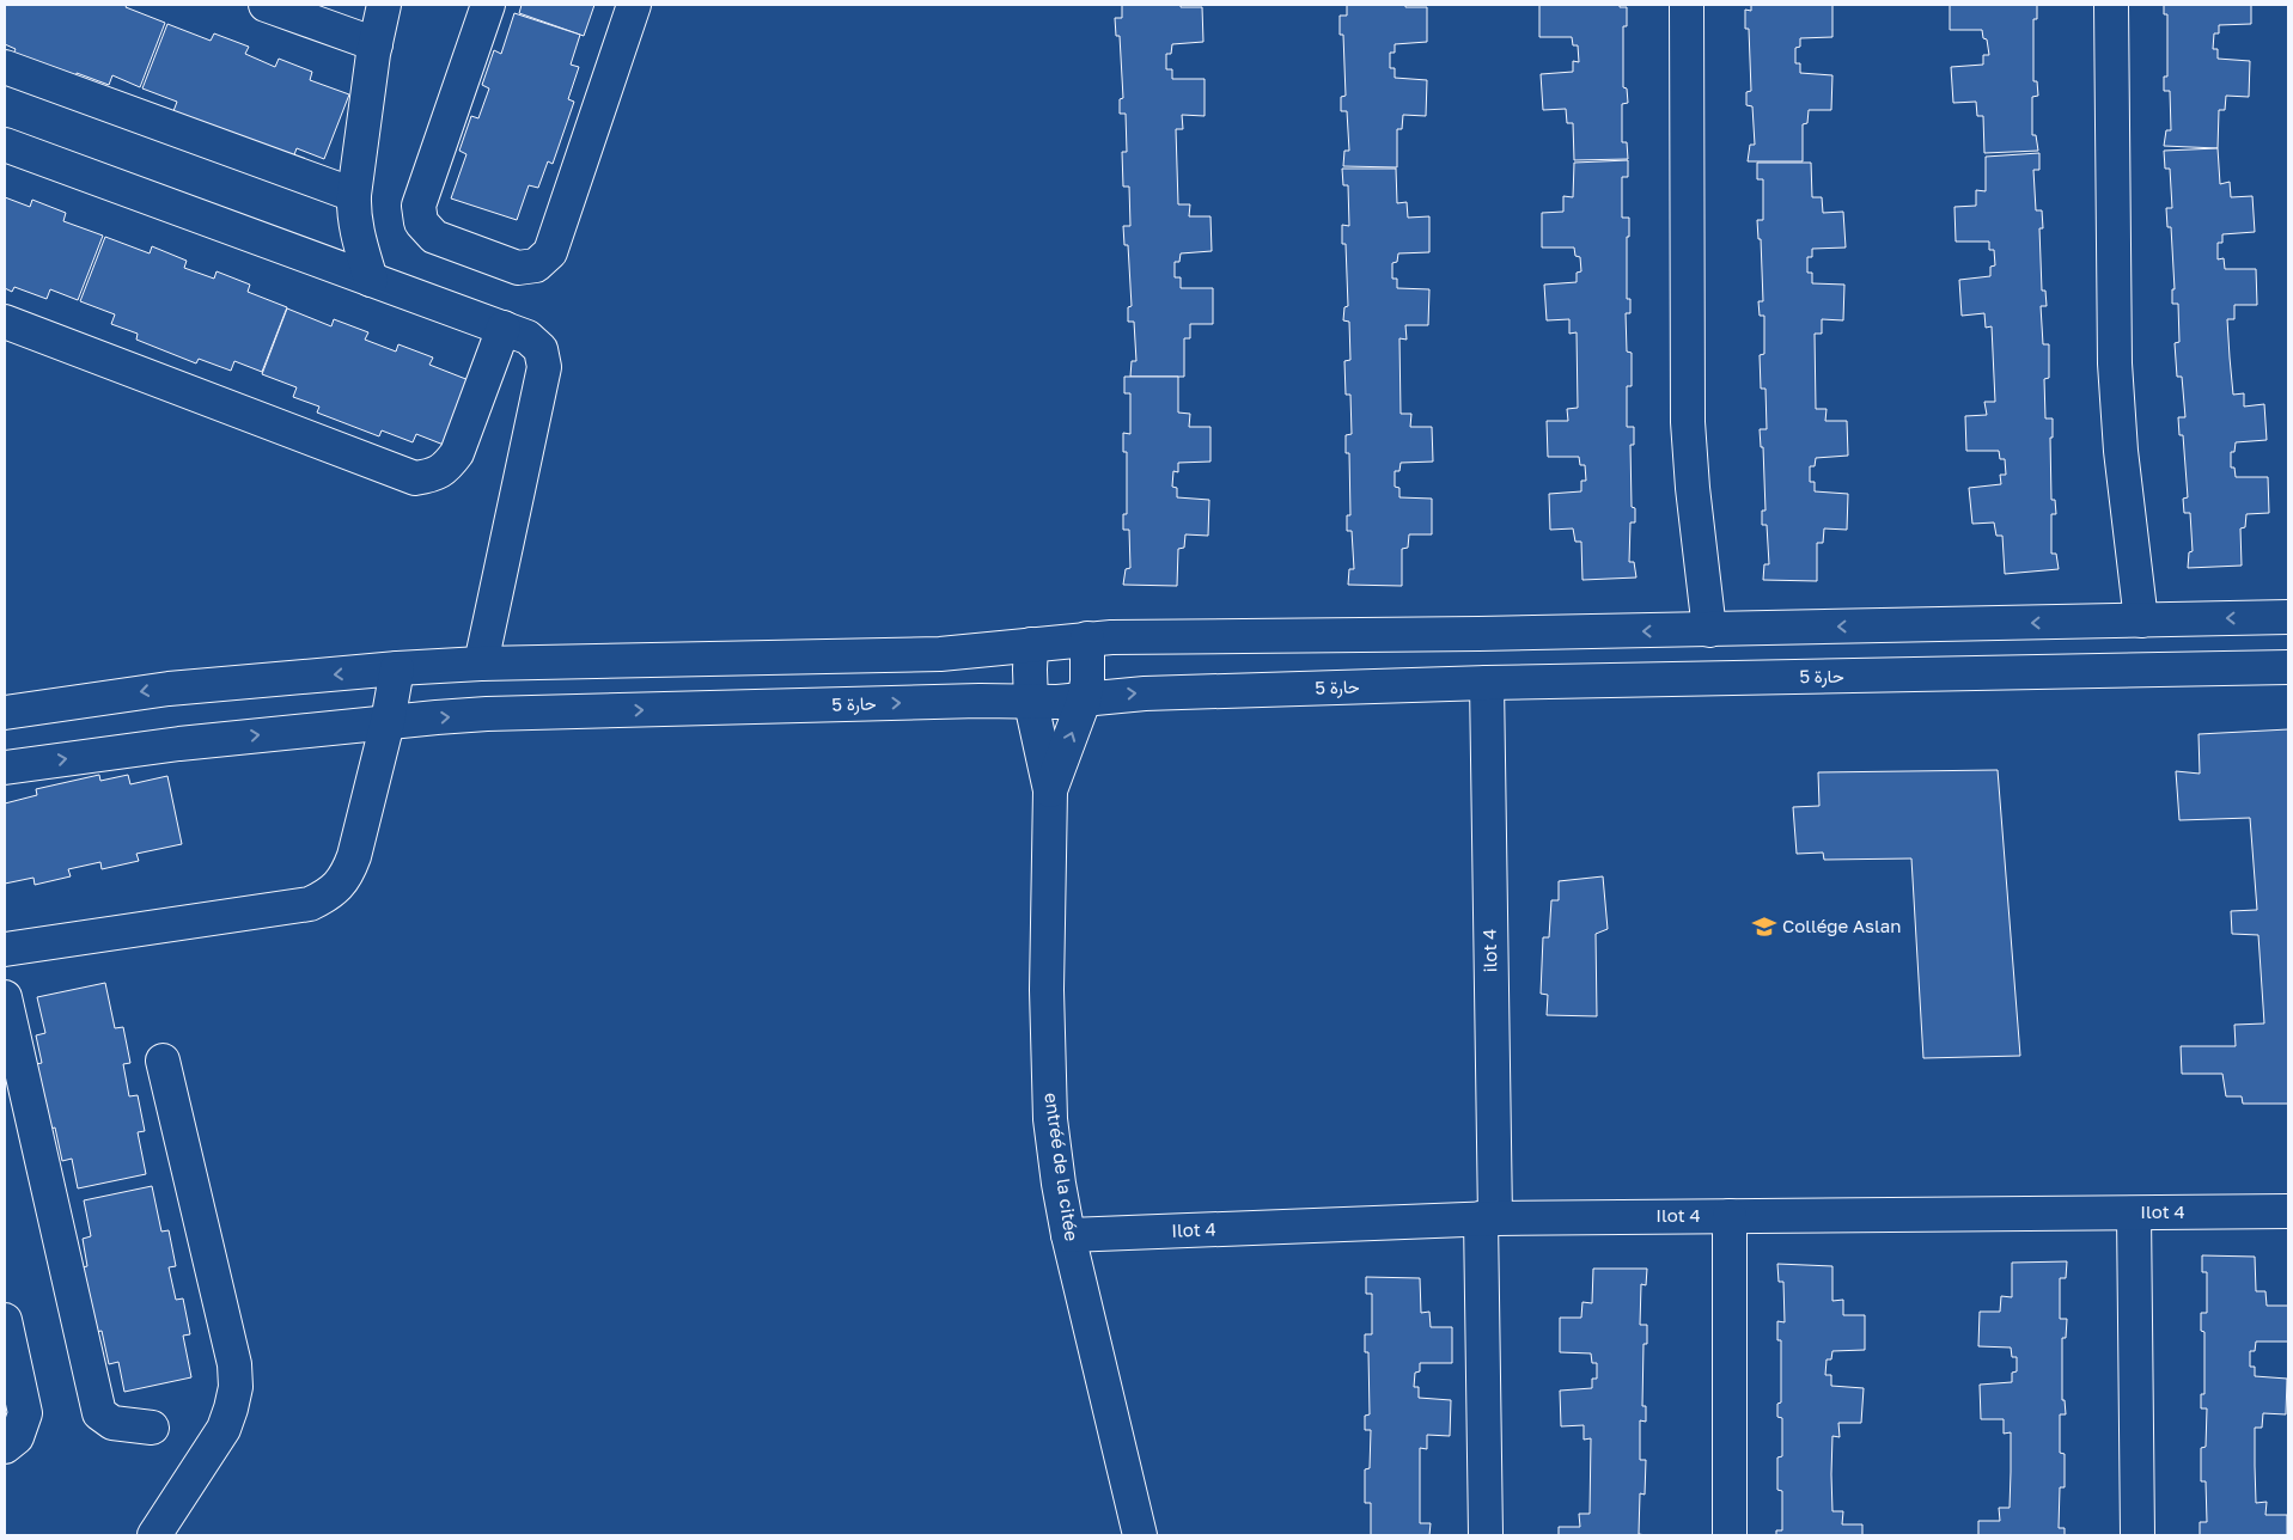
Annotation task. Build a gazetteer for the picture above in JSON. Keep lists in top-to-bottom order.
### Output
{
  "streets": {
    "street": [
      "حارة 5",
      "ilot 4",
      "entréé de la citée",
      "Ilot 4"
    ]
  },
  "crossings": [
    ["حارة 5", "ilot 4"],
    ["حارة 5", "entréé de la citée"],
    ["ilot 4", "Ilot 4"],
    ["entréé de la citée", "Ilot 4"]
  ],
  "places": {
    "school or university": ["Collége Aslan"]
  }
}
